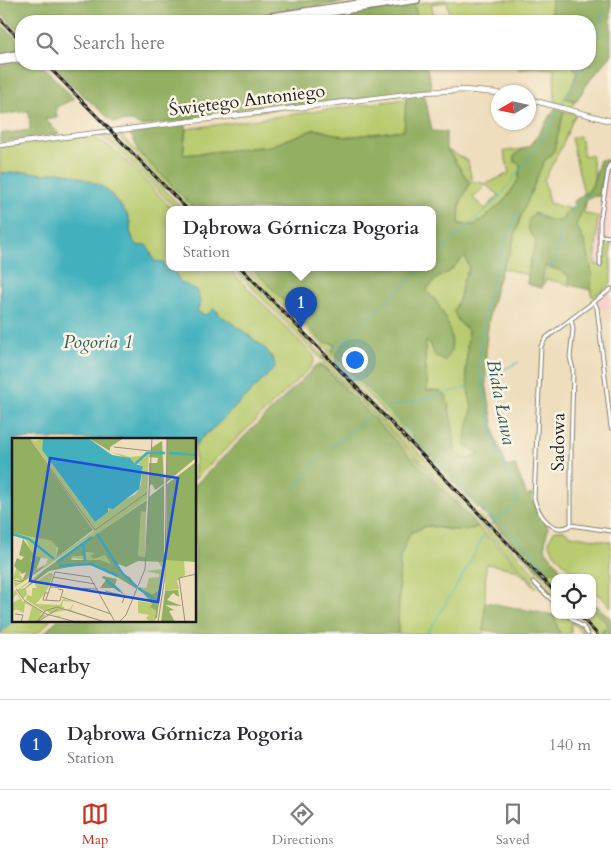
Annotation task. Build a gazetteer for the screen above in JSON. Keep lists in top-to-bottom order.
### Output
{
  "streets": {
    "street": ["Świętego Antoniego", "Sadowa"]
  },
  "water": ["Pogoria 1", "Biała Ława"],
  "north": "left",
  "page": {
    "search": "Search here",
    "popup": ["Dąbrowa Górnicza Pogoria", "Station"],
    "pins": "1",
    "heading": "Nearby",
    "list": [
      {
        "mark": "1",
        "name": "Dąbrowa Górnicza Pogoria",
        "note": "Station",
        "value": "140 m"
      }
    ],
    "nav": ["Map", "Directions", "Saved"]
  }
}
